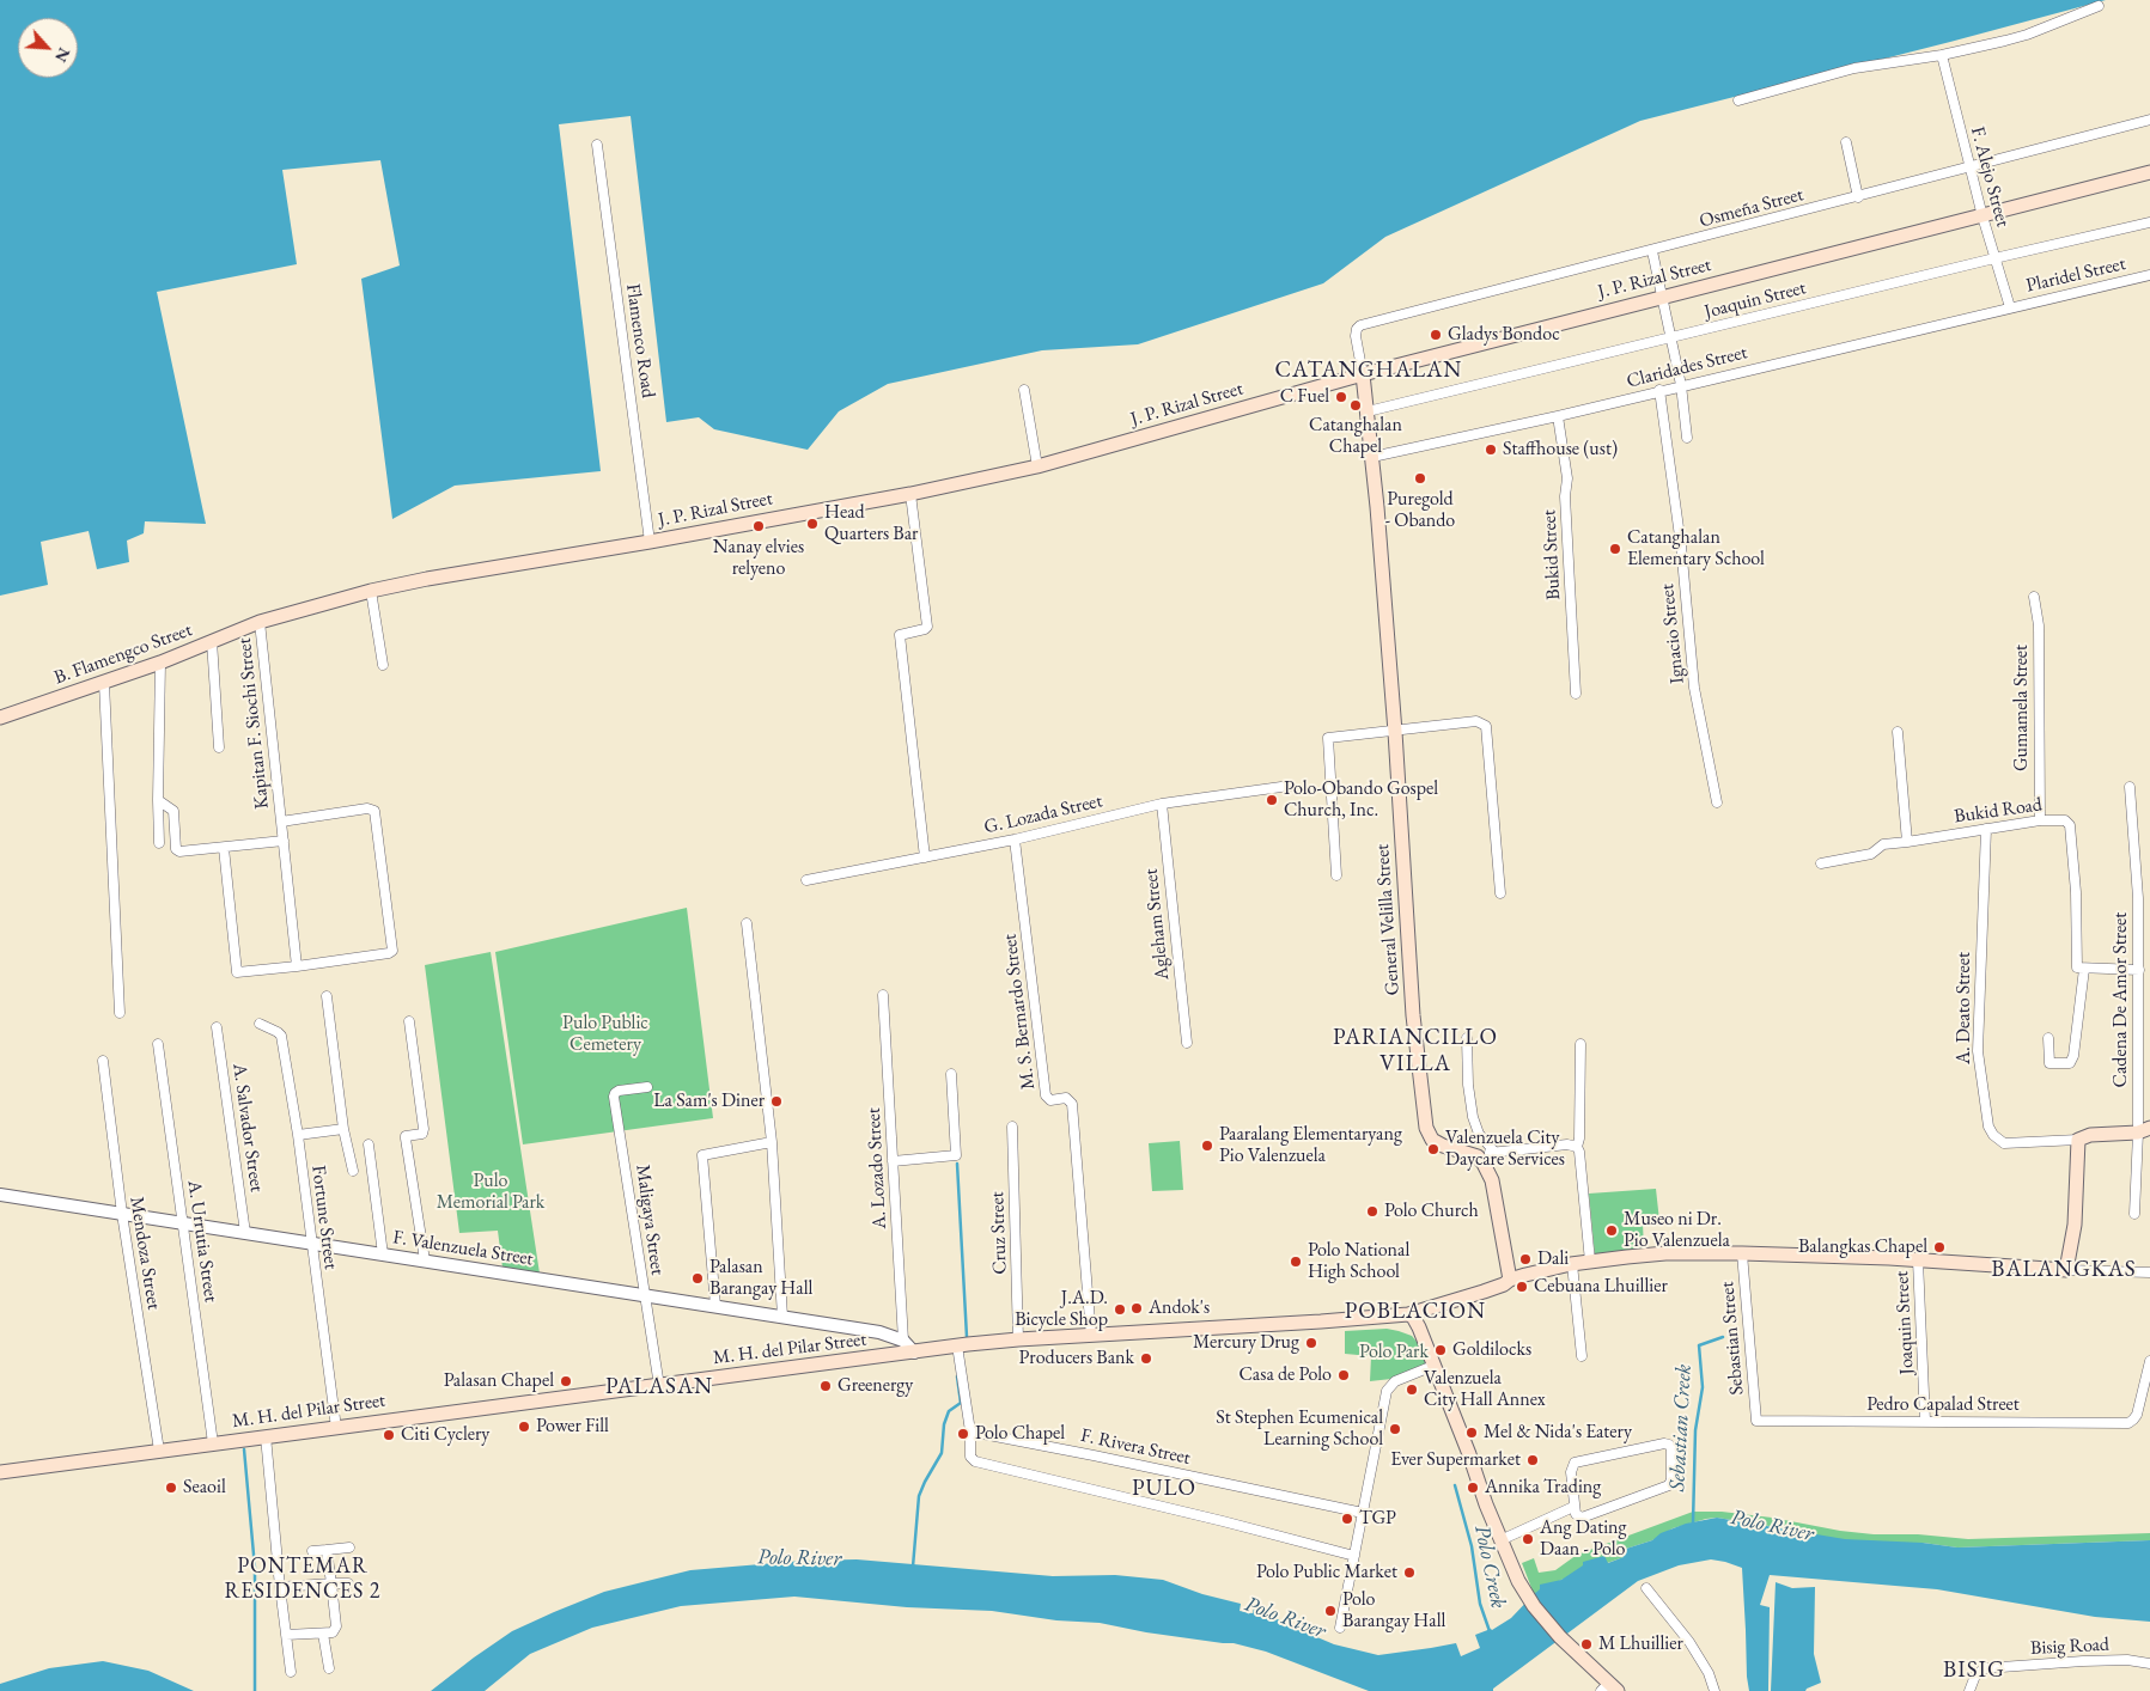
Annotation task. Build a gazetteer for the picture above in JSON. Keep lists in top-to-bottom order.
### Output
{
  "streets": {
    "main road": [
      "J. P. Rizal Street",
      "B. Flamengco Street",
      "General Velilla Street",
      "M. H. del Pilar Street"
    ],
    "street": [
      "F. Alejo Street",
      "Osmeña Street",
      "Plaridel Street",
      "Joaquin Street",
      "Flamenco Road",
      "Claridades Street",
      "Bukid Street",
      "Ignacio Street",
      "Gumamela Street",
      "Kapitan F. Siochi Street",
      "Bukid Road",
      "G. Lozada Street",
      "Agleham Street",
      "Cadena De Amor Street",
      "A. Deato Street",
      "M. S. Bernardo Street",
      "A. Salvador Street",
      "A. Lozado Street",
      "Fortune Street",
      "Maligaya Street",
      "Cruz Street",
      "A. Urrutia Street",
      "F. Valenzuela Street",
      "Mendoza Street",
      "Sebastian Street",
      "Pedro Capalad Street",
      "F. Rivera Street",
      "Bisig Road"
    ]
  },
  "crossings": [
    ["F. Alejo Street", "Osmeña Street"],
    ["F. Alejo Street", "Plaridel Street"],
    ["F. Alejo Street", "J. P. Rizal Street"],
    ["F. Alejo Street", "Joaquin Street"],
    ["F. Alejo Street", "Claridades Street"],
    ["Osmeña Street", "J. P. Rizal Street"],
    ["Osmeña Street", "General Velilla Street"],
    ["Plaridel Street", "Claridades Street"],
    ["J. P. Rizal Street", "Flamenco Road"],
    ["J. P. Rizal Street", "B. Flamengco Street"],
    ["J. P. Rizal Street", "Kapitan F. Siochi Street"],
    ["J. P. Rizal Street", "General Velilla Street"],
    ["Joaquin Street", "General Velilla Street"],
    ["Joaquin Street", "M. H. del Pilar Street"],
    ["Joaquin Street", "Pedro Capalad Street"],
    ["Claridades Street", "Bukid Street"],
    ["Claridades Street", "Ignacio Street"],
    ["Claridades Street", "General Velilla Street"],
    ["B. Flamengco Street", "Kapitan F. Siochi Street"],
    ["Gumamela Street", "Bukid Road"],
    ["Bukid Road", "A. Deato Street"],
    ["G. Lozada Street", "Agleham Street"],
    ["G. Lozada Street", "M. S. Bernardo Street"],
    ["M. S. Bernardo Street", "M. H. del Pilar Street"],
    ["A. Salvador Street", "F. Valenzuela Street"],
    ["A. Lozado Street", "F. Valenzuela Street"],
    ["Fortune Street", "F. Valenzuela Street"],
    ["Fortune Street", "M. H. del Pilar Street"],
    ["Maligaya Street", "F. Valenzuela Street"],
    ["Maligaya Street", "M. H. del Pilar Street"],
    ["Cruz Street", "M. H. del Pilar Street"],
    ["A. Urrutia Street", "F. Valenzuela Street"],
    ["A. Urrutia Street", "M. H. del Pilar Street"],
    ["F. Valenzuela Street", "Mendoza Street"],
    ["F. Valenzuela Street", "M. H. del Pilar Street"],
    ["Mendoza Street", "M. H. del Pilar Street"],
    ["Sebastian Street", "M. H. del Pilar Street"],
    ["Sebastian Street", "Pedro Capalad Street"]
  ],
  "districts": [
    "CATANGHALAN",
    "PARIANCILLO VILLA",
    "BALANGKAS",
    "POBLACION",
    "PALASAN",
    "PULO",
    "PONTEMAR RESIDENCES 2",
    "BISIG"
  ],
  "water": ["Sebastian Creek", "Polo River", "Polo Creek"],
  "parks": ["Pulo Public Cemetery", "Pulo Memorial Park", "Polo Park"],
  "places": [
    "Gladys Bondoc",
    "C Fuel",
    "Catanghalan Chapel",
    "Staffhouse (ust)",
    "Puregold - Obando",
    "Head Quarters Bar",
    "Nanay elvies relyeno",
    "Catanghalan Elementary School",
    "Polo-Obando Gospel Church, Inc.",
    "La Sam's Diner",
    "Paaralang Elementaryang Pio Valenzuela",
    "Valenzuela City Daycare Services",
    "Polo Church",
    "Museo ni Dr. Pio Valenzuela",
    "Balangkas Chapel",
    "Dali",
    "Polo National High School",
    "Palasan Barangay Hall",
    "Cebuana Lhuillier",
    "Andok's",
    "J.A.D. Bicycle Shop",
    "Mercury Drug",
    "Goldilocks",
    "Producers Bank",
    "Casa de Polo",
    "Palasan Chapel",
    "Greenergy",
    "Valenzuela City Hall Annex",
    "Power Fill",
    "St Stephen Ecumenical Learning School",
    "Mel & Nida's Eatery",
    "Polo Chapel",
    "Citi Cyclery",
    "Ever Supermarket",
    "Seaoil",
    "Annika Trading",
    "TGP",
    "Ang Dating Daan - Polo",
    "Polo Public Market",
    "Polo Barangay Hall",
    "M Lhuillier"
  ],
  "north": "bottom right"
}
